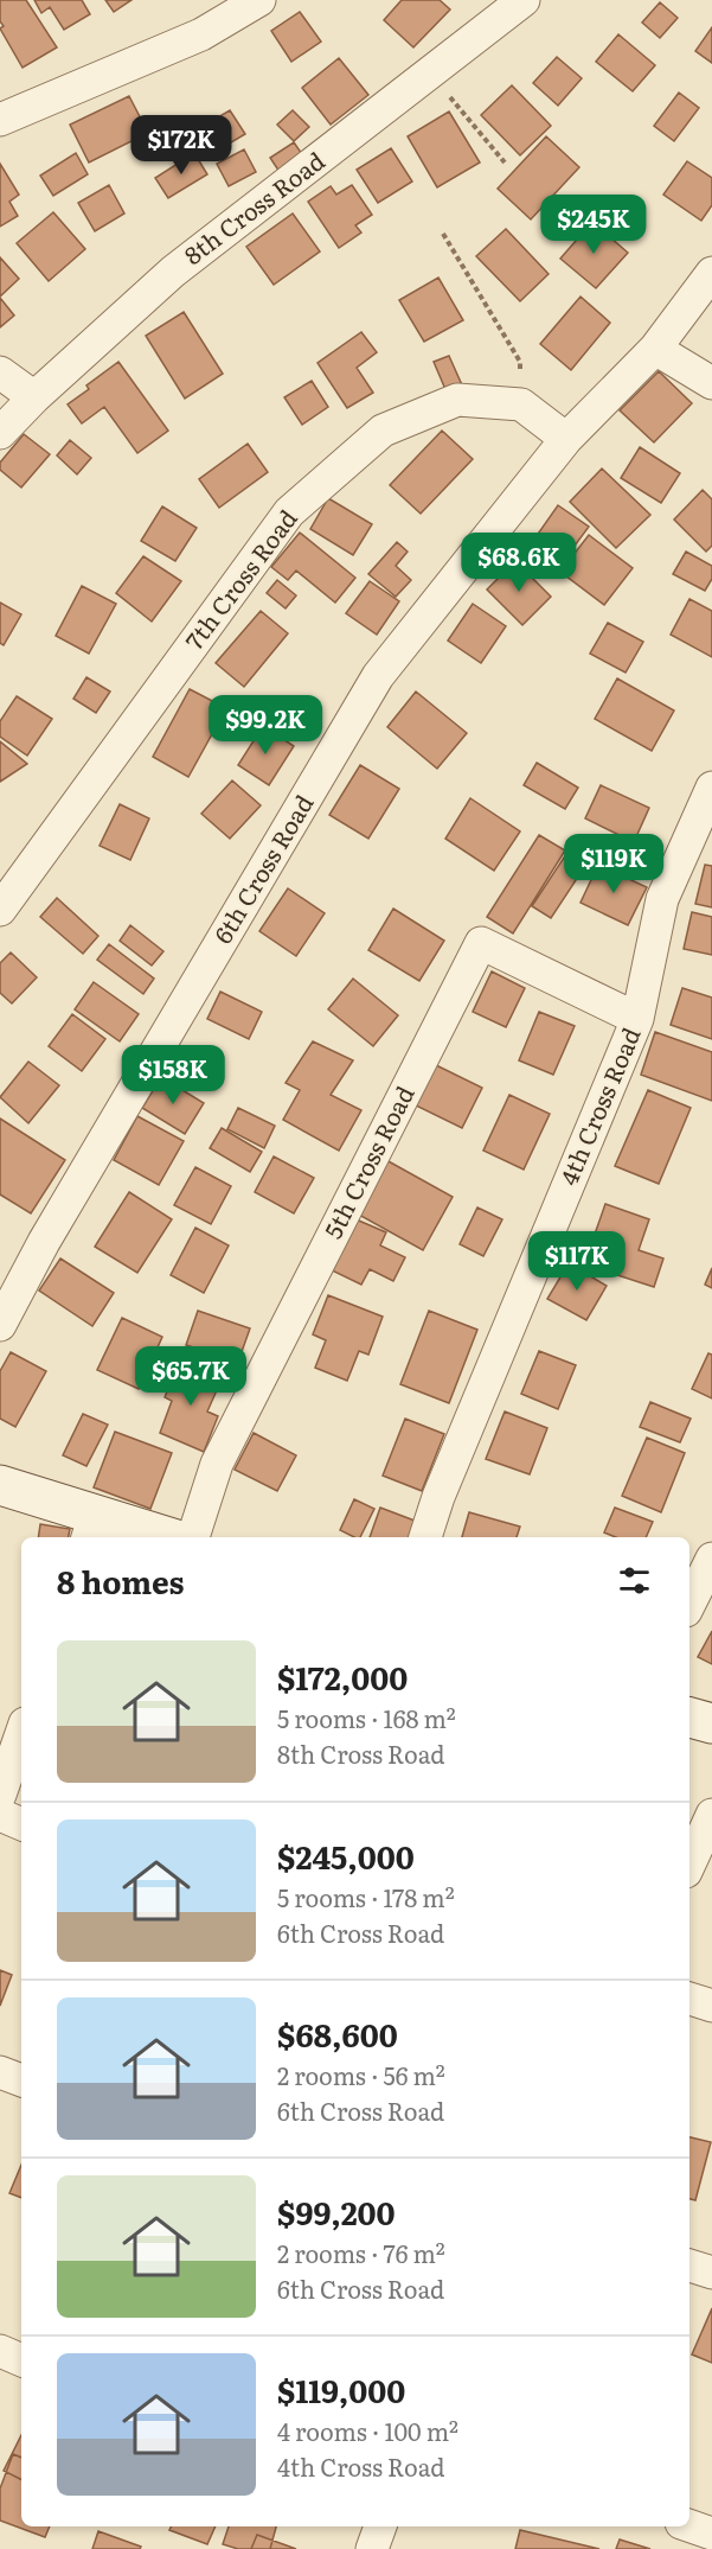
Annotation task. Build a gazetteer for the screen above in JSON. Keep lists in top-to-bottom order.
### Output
{
  "streets": {
    "street": [
      "8th Cross Road",
      "7th Cross Road",
      "6th Cross Road",
      "4th Cross Road",
      "5th Cross Road"
    ]
  },
  "crossings": [
    ["4th Cross Road", "5th Cross Road"]
  ],
  "page": {
    "price": [
      "$172K",
      "$245K",
      "$68.6K",
      "$99.2K",
      "$119K",
      "$158K",
      "$117K",
      "$65.7K"
    ],
    "heading": "8 homes",
    "list": [
      {
        "name": "$172,000",
        "note": "5 rooms · 168 m² · 8th Cross Road"
      },
      {
        "name": "$245,000",
        "note": "5 rooms · 178 m² · 6th Cross Road"
      },
      {
        "name": "$68,600",
        "note": "2 rooms · 56 m² · 6th Cross Road"
      },
      {
        "name": "$99,200",
        "note": "2 rooms · 76 m² · 6th Cross Road"
      },
      {
        "name": "$119,000",
        "note": "4 rooms · 100 m² · 4th Cross Road"
      }
    ]
  }
}
